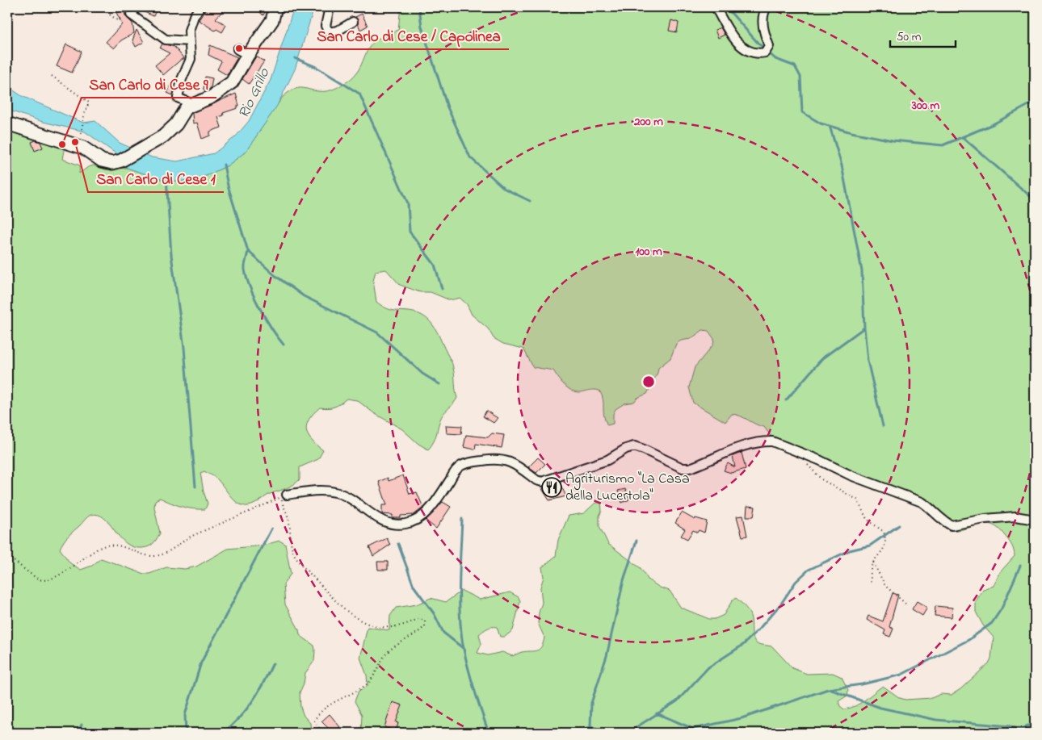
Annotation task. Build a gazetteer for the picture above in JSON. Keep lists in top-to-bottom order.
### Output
{
  "water": ["Rio Grillo"],
  "places": {
    "other": ["San Carlo di Cese / Capolinea", "San Carlo di Cese 1", "San Carlo di Cese 9"],
    "restaurant": ["Agriturismo \"La Casa della Lucertola\""]
  },
  "scale_bar": "50 m",
  "rings": ["300 m", "200 m", "100 m"]
}
